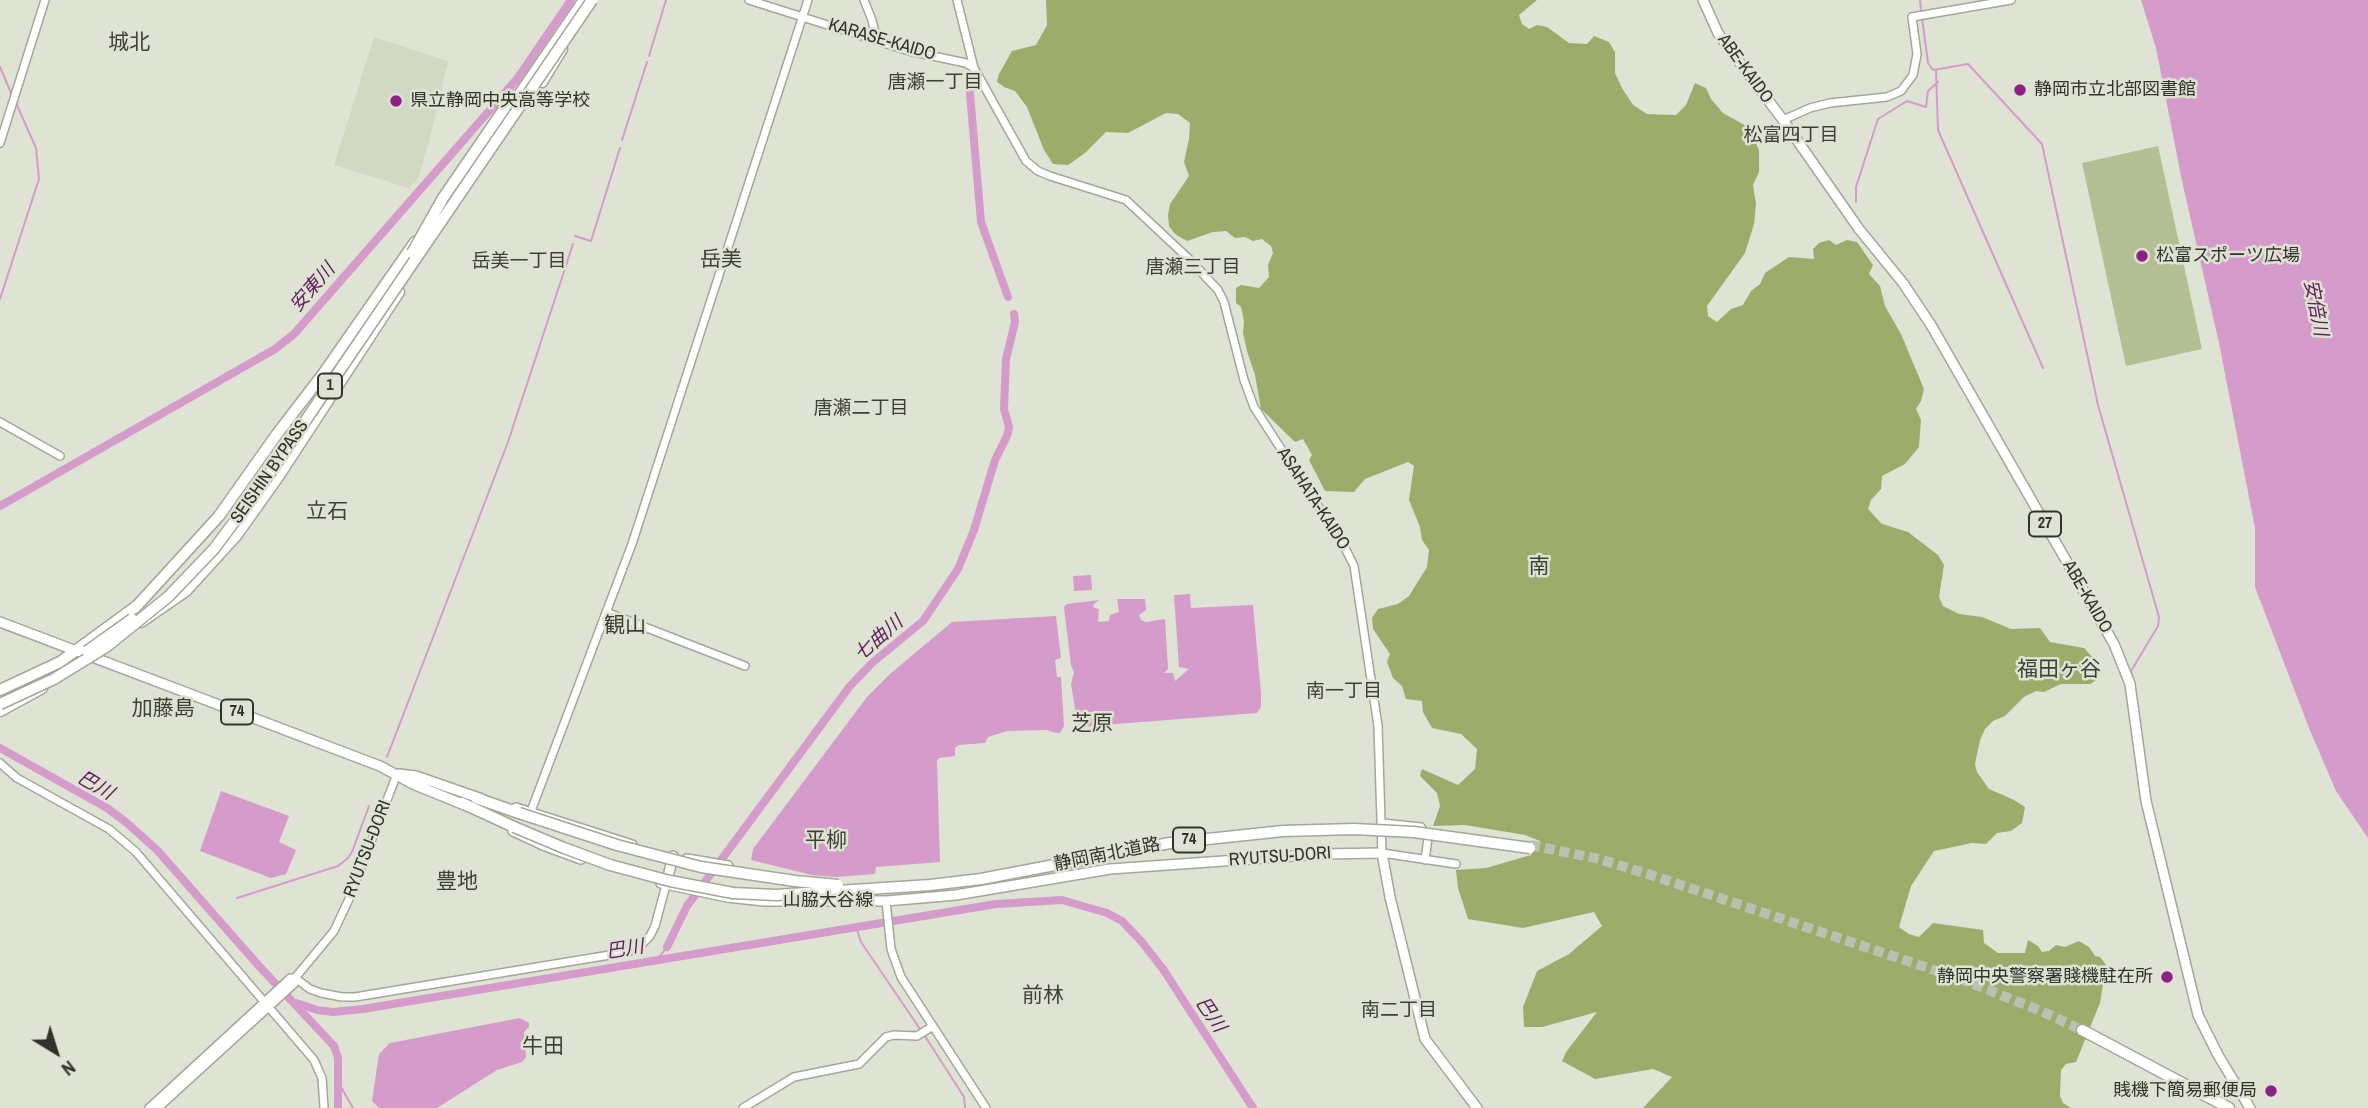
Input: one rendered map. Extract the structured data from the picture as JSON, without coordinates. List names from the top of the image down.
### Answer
{
  "streets": {
    "highway": [
      "1",
      "SEISHIN BYPASS",
      "74",
      "静岡南北道路"
    ],
    "main road": [
      "ABE-KAIDO",
      "ASAHATA-KAIDO",
      "27",
      "RYUTSU-DORI",
      "山脇大谷線"
    ],
    "street": ["KARASE-KAIDO"]
  },
  "crossings": [
    ["KARASE-KAIDO", "ASAHATA-KAIDO"],
    ["1", "SEISHIN BYPASS"],
    ["1", "74"],
    ["ASAHATA-KAIDO", "RYUTSU-DORI"],
    ["74", "RYUTSU-DORI"],
    ["74", "静岡南北道路"],
    ["74", "山脇大谷線"],
    ["RYUTSU-DORI", "山脇大谷線"]
  ],
  "districts": [
    "城北",
    "唐瀬一丁目",
    "松富四丁目",
    "岳美",
    "岳美一丁目",
    "唐瀬三丁目",
    "唐瀬二丁目",
    "立石",
    "南",
    "観山",
    "福田ヶ谷",
    "南一丁目",
    "加藤島",
    "芝原",
    "平柳",
    "豊地",
    "前林",
    "南二丁目",
    "牛田"
  ],
  "water": [
    "安東川",
    "安倍川",
    "七曲川",
    "巴川"
  ],
  "places": [
    "静岡市立北部図書館",
    "県立静岡中央高等学校",
    "松富スポーツ広場",
    "静岡中央警察署賤機駐在所",
    "賎機下簡易郵便局"
  ],
  "north": "bottom right"
}
